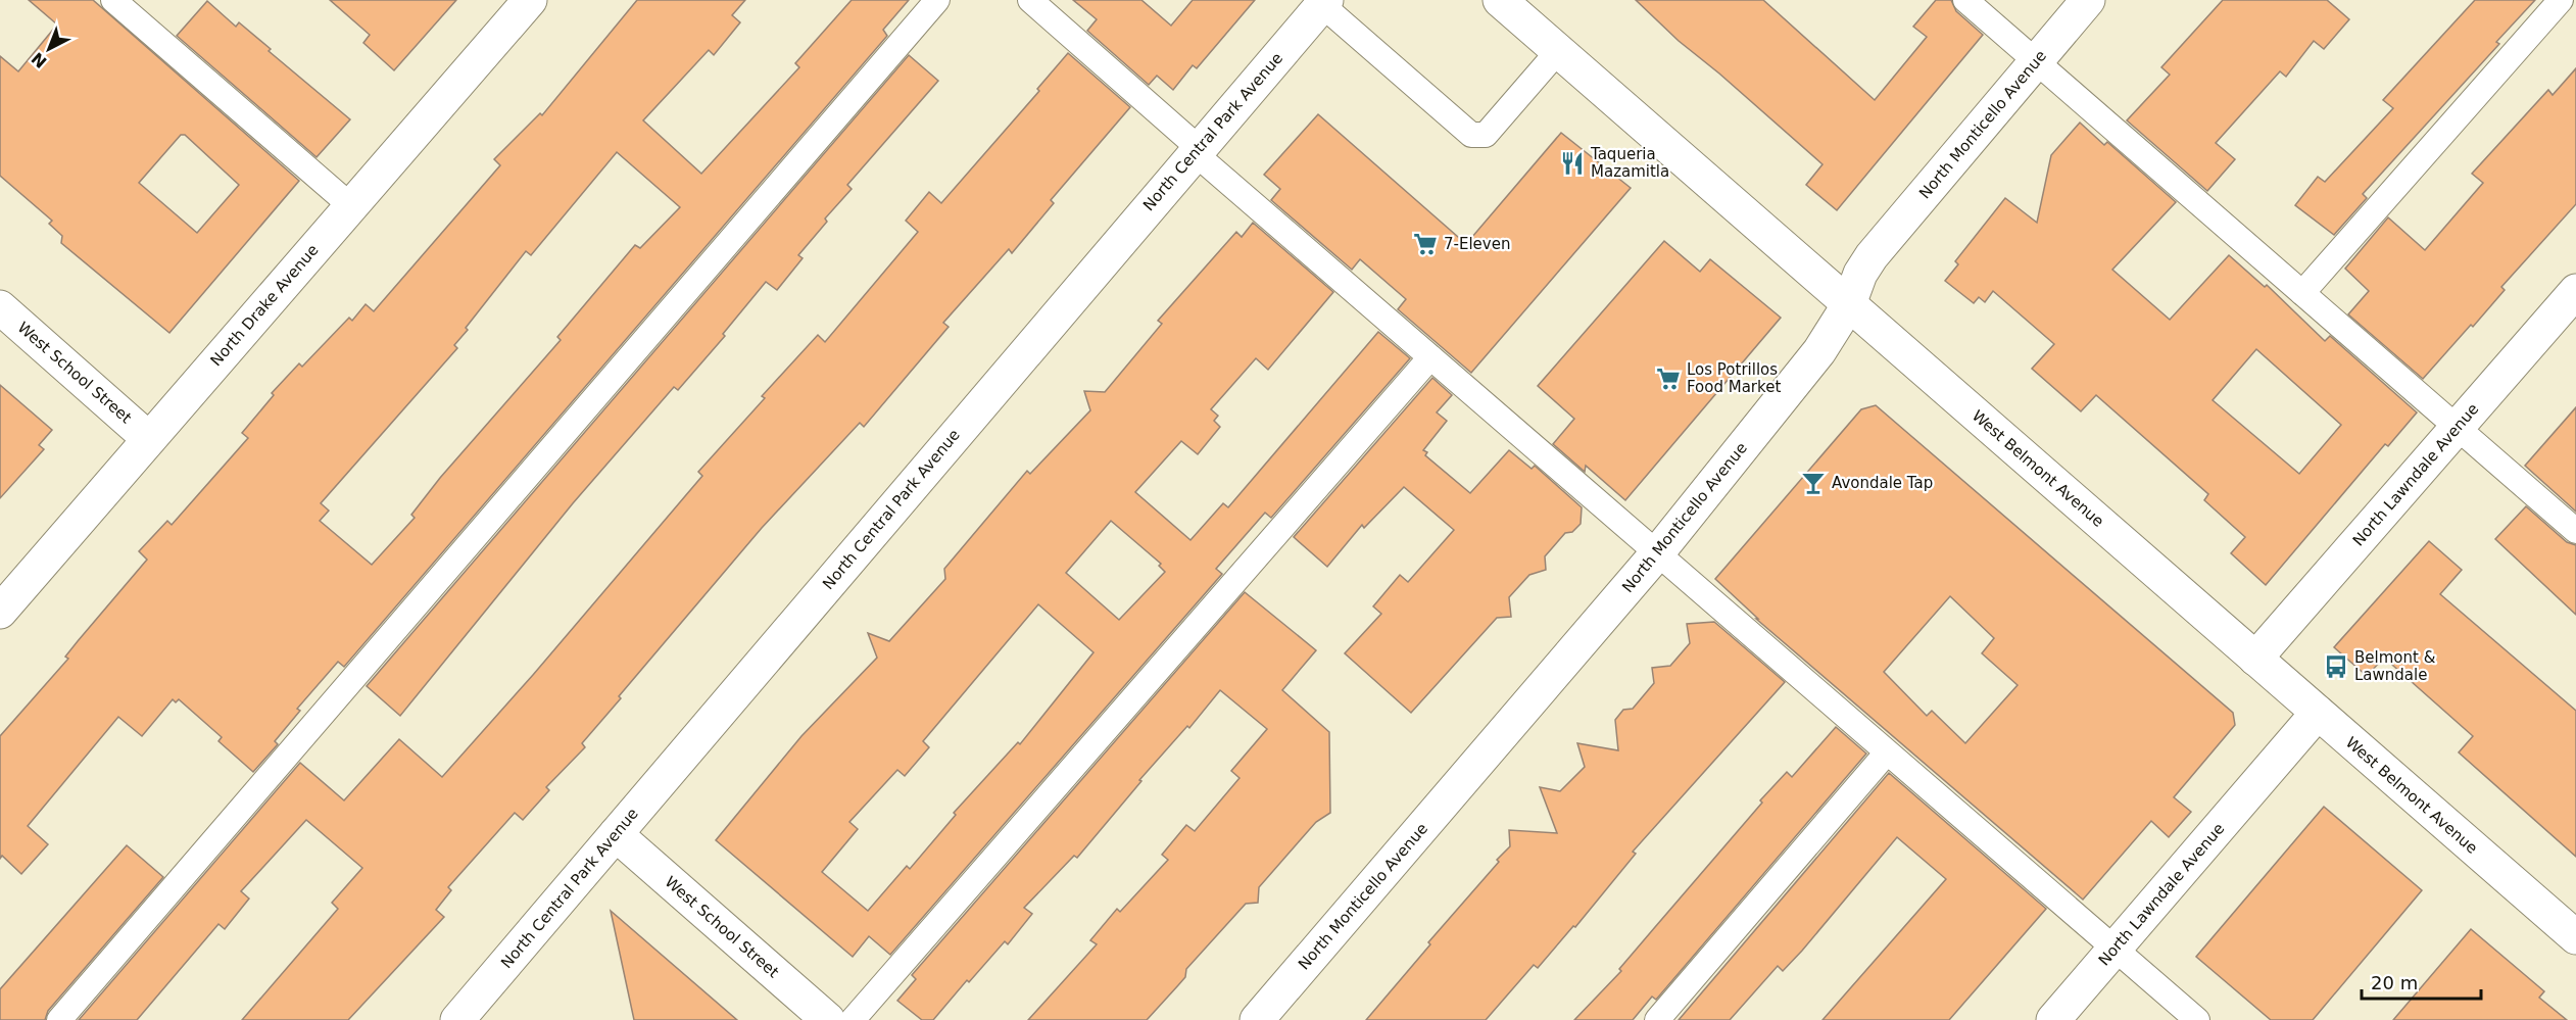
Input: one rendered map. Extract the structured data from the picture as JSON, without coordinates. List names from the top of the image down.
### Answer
{
  "streets": {
    "street": [
      "North Monticello Avenue",
      "North Central Park Avenue",
      "North Drake Avenue",
      "West School Street",
      "West Belmont Avenue",
      "North Lawndale Avenue"
    ]
  },
  "crossings": [
    ["North Monticello Avenue", "West Belmont Avenue"],
    ["North Central Park Avenue", "West School Street"],
    ["North Drake Avenue", "West School Street"],
    ["West Belmont Avenue", "North Lawndale Avenue"]
  ],
  "places": {
    "restaurant": ["Taqueria Mazamitla"],
    "supermarket": ["7-Eleven", "Los Potrillos Food Market"],
    "bar": ["Avondale Tap"],
    "bus stop": ["Belmont & Lawndale"]
  },
  "scale_bar": "20 m",
  "north": "bottom left"
}
